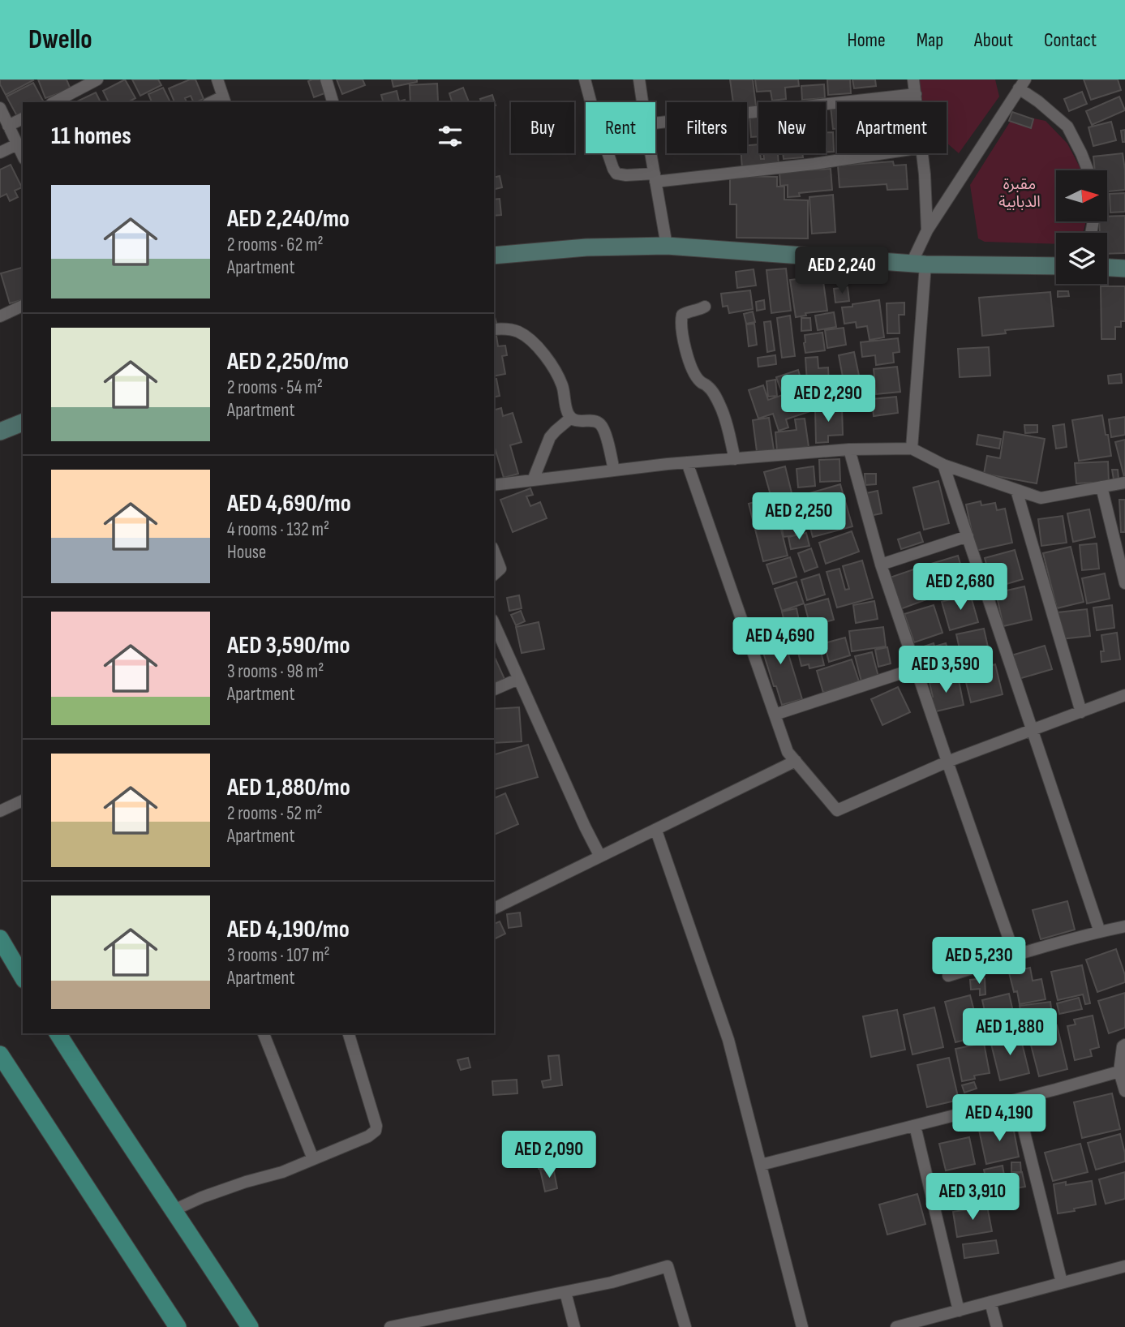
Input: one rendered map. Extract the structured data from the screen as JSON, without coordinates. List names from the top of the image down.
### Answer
{
  "parks": ["مقبرة الدبابية"],
  "north": "right",
  "page": {
    "header": "Dwello",
    "nav": [
      "Home",
      "Map",
      "About",
      "Contact"
    ],
    "chip": [
      "Buy",
      "Rent",
      "Filters",
      "New",
      "Apartment"
    ],
    "heading": "11 homes",
    "list": [
      {
        "name": "AED 2,240/mo",
        "note": "2 rooms · 62 m² · Apartment"
      },
      {
        "name": "AED 2,250/mo",
        "note": "2 rooms · 54 m² · Apartment"
      },
      {
        "name": "AED 4,690/mo",
        "note": "4 rooms · 132 m² · House"
      },
      {
        "name": "AED 3,590/mo",
        "note": "3 rooms · 98 m² · Apartment"
      },
      {
        "name": "AED 1,880/mo",
        "note": "2 rooms · 52 m² · Apartment"
      },
      {
        "name": "AED 4,190/mo",
        "note": "3 rooms · 107 m² · Apartment"
      }
    ],
    "price": [
      "AED 2,240",
      "AED 2,290",
      "AED 2,250",
      "AED 2,680",
      "AED 4,690",
      "AED 3,590",
      "AED 5,230",
      "AED 1,880",
      "AED 4,190",
      "AED 2,090",
      "AED 3,910"
    ]
  }
}
